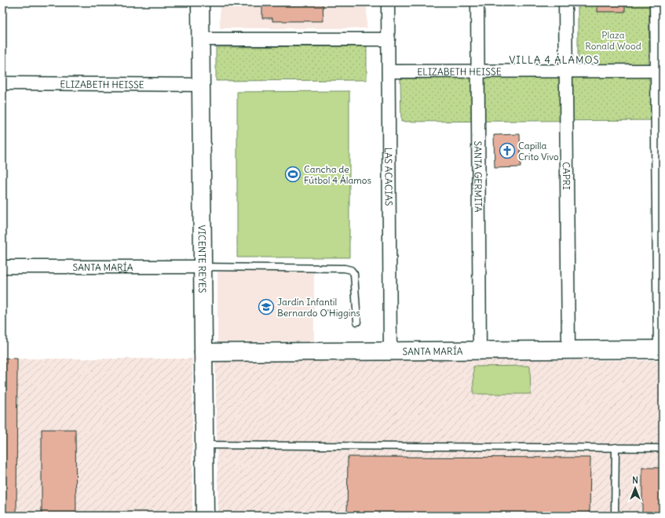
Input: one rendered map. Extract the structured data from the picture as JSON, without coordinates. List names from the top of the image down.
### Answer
{
  "streets": {
    "street": [
      "ELIZABETH HEISSE",
      "CAPRI",
      "LAS ACACIAS",
      "SANTA GERMITA",
      "VICENTE REYES",
      "SANTA MARÍA"
    ]
  },
  "crossings": [
    ["ELIZABETH HEISSE", "CAPRI"],
    ["ELIZABETH HEISSE", "LAS ACACIAS"],
    ["ELIZABETH HEISSE", "SANTA GERMITA"],
    ["ELIZABETH HEISSE", "VICENTE REYES"],
    ["CAPRI", "SANTA MARÍA"],
    ["LAS ACACIAS", "SANTA MARÍA"],
    ["SANTA GERMITA", "SANTA MARÍA"],
    ["VICENTE REYES", "SANTA MARÍA"]
  ],
  "districts": ["VILLA 4 ÁLAMOS"],
  "parks": ["Plaza Ronald Wood"],
  "places": {
    "church": ["Capilla Crito Vivo"],
    "sports": ["Cancha de Fútbol 4 Álamos"],
    "school or university": ["Jardín Infantil Bernardo O'Higgins"]
  },
  "north": "top"
}
